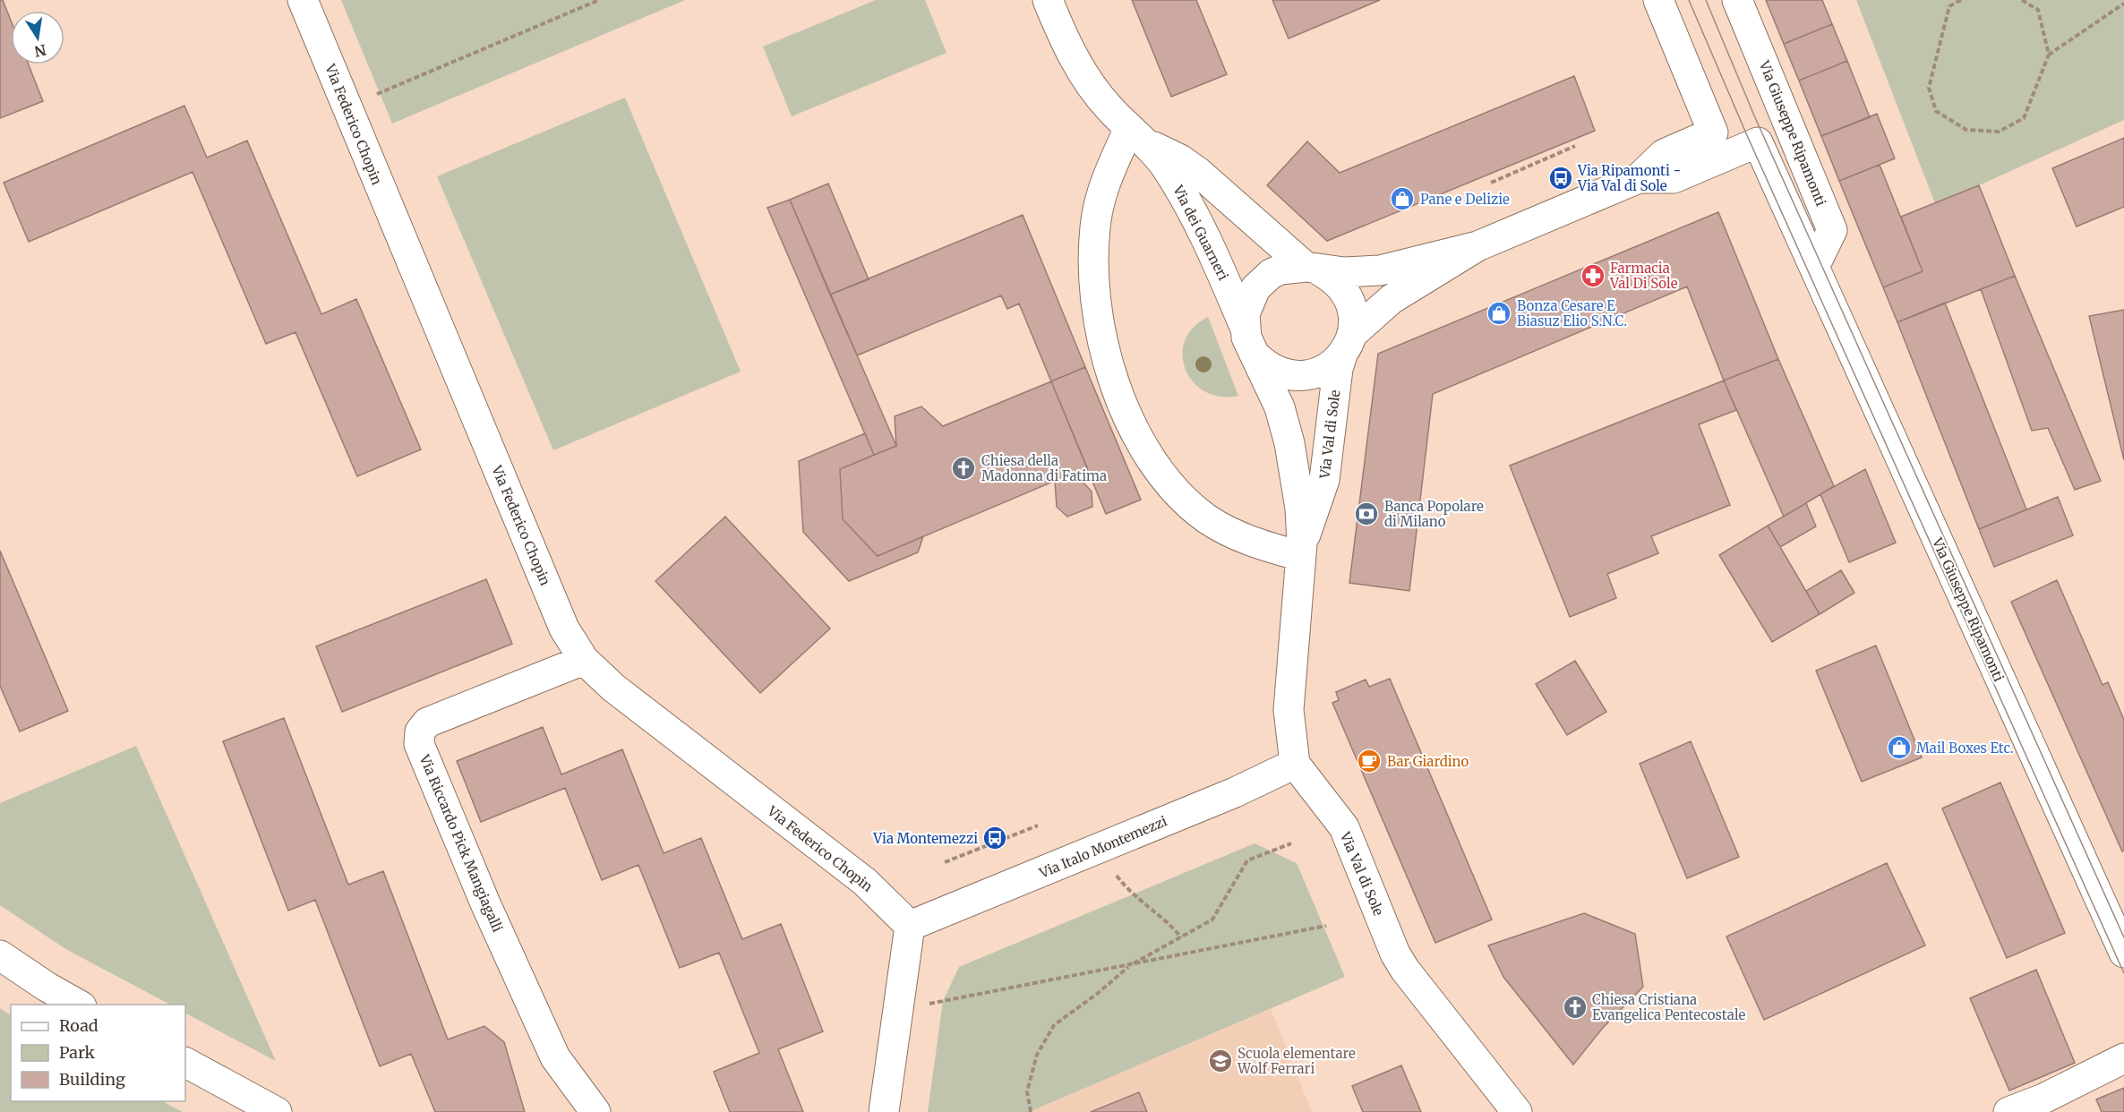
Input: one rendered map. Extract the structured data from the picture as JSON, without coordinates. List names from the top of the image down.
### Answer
{
  "streets": {
    "street": [
      "Via Federico Chopin",
      "Via Giuseppe Ripamonti",
      "Via dei Guarneri",
      "Via Val di Sole",
      "Via Riccardo Pick Mangiagalli",
      "Via Italo Montemezzi"
    ]
  },
  "crossings": [
    ["Via Federico Chopin", "Via Riccardo Pick Mangiagalli"],
    ["Via Federico Chopin", "Via Italo Montemezzi"],
    ["Via Giuseppe Ripamonti", "Via Val di Sole"],
    ["Via dei Guarneri", "Via Val di Sole"],
    ["Via Val di Sole", "Via Italo Montemezzi"]
  ],
  "places": {
    "bus stop": ["Via Ripamonti - Via Val di Sole", "Via Montemezzi"],
    "shop": ["Pane e Delizie", "Bonza Cesare E Biasuz Elio S.N.C.", "Mail Boxes Etc."],
    "pharmacy": ["Farmacia Val Di Sole"],
    "church": ["Chiesa della Madonna di Fatima", "Chiesa Cristiana Evangelica Pentecostale"],
    "bank": ["Banca Popolare di Milano"],
    "cafe": ["Bar Giardino"],
    "school or university": ["Scuola elementare Wolf Ferrari"]
  },
  "legend": ["Road", "Park", "Building"],
  "north": "bottom"
}
